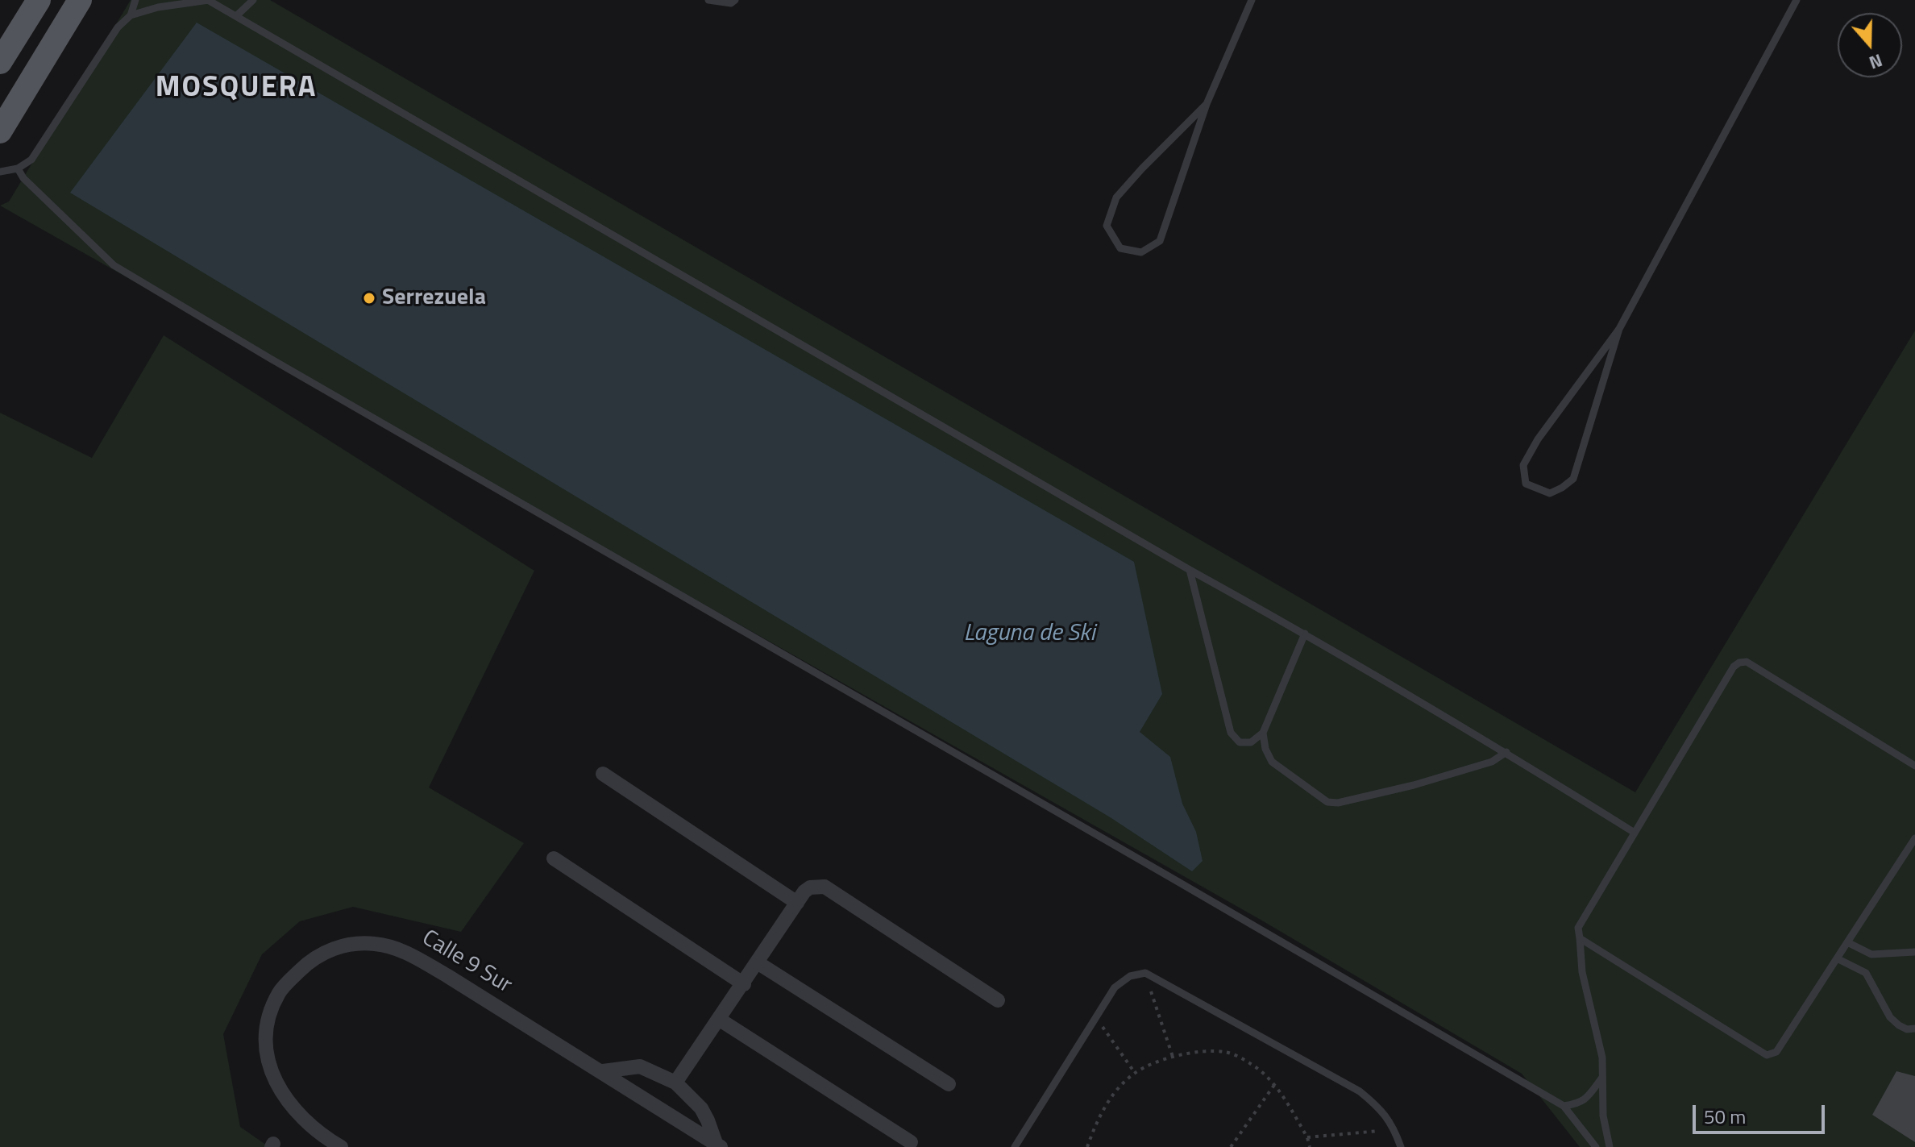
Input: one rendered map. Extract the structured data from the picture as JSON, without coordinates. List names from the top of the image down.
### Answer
{
  "streets": {
    "street": ["Calle 9 Sur"]
  },
  "districts": ["MOSQUERA"],
  "water": ["Laguna de Ski"],
  "places": ["Serrezuela"],
  "scale_bar": "50 m",
  "north": "bottom"
}
